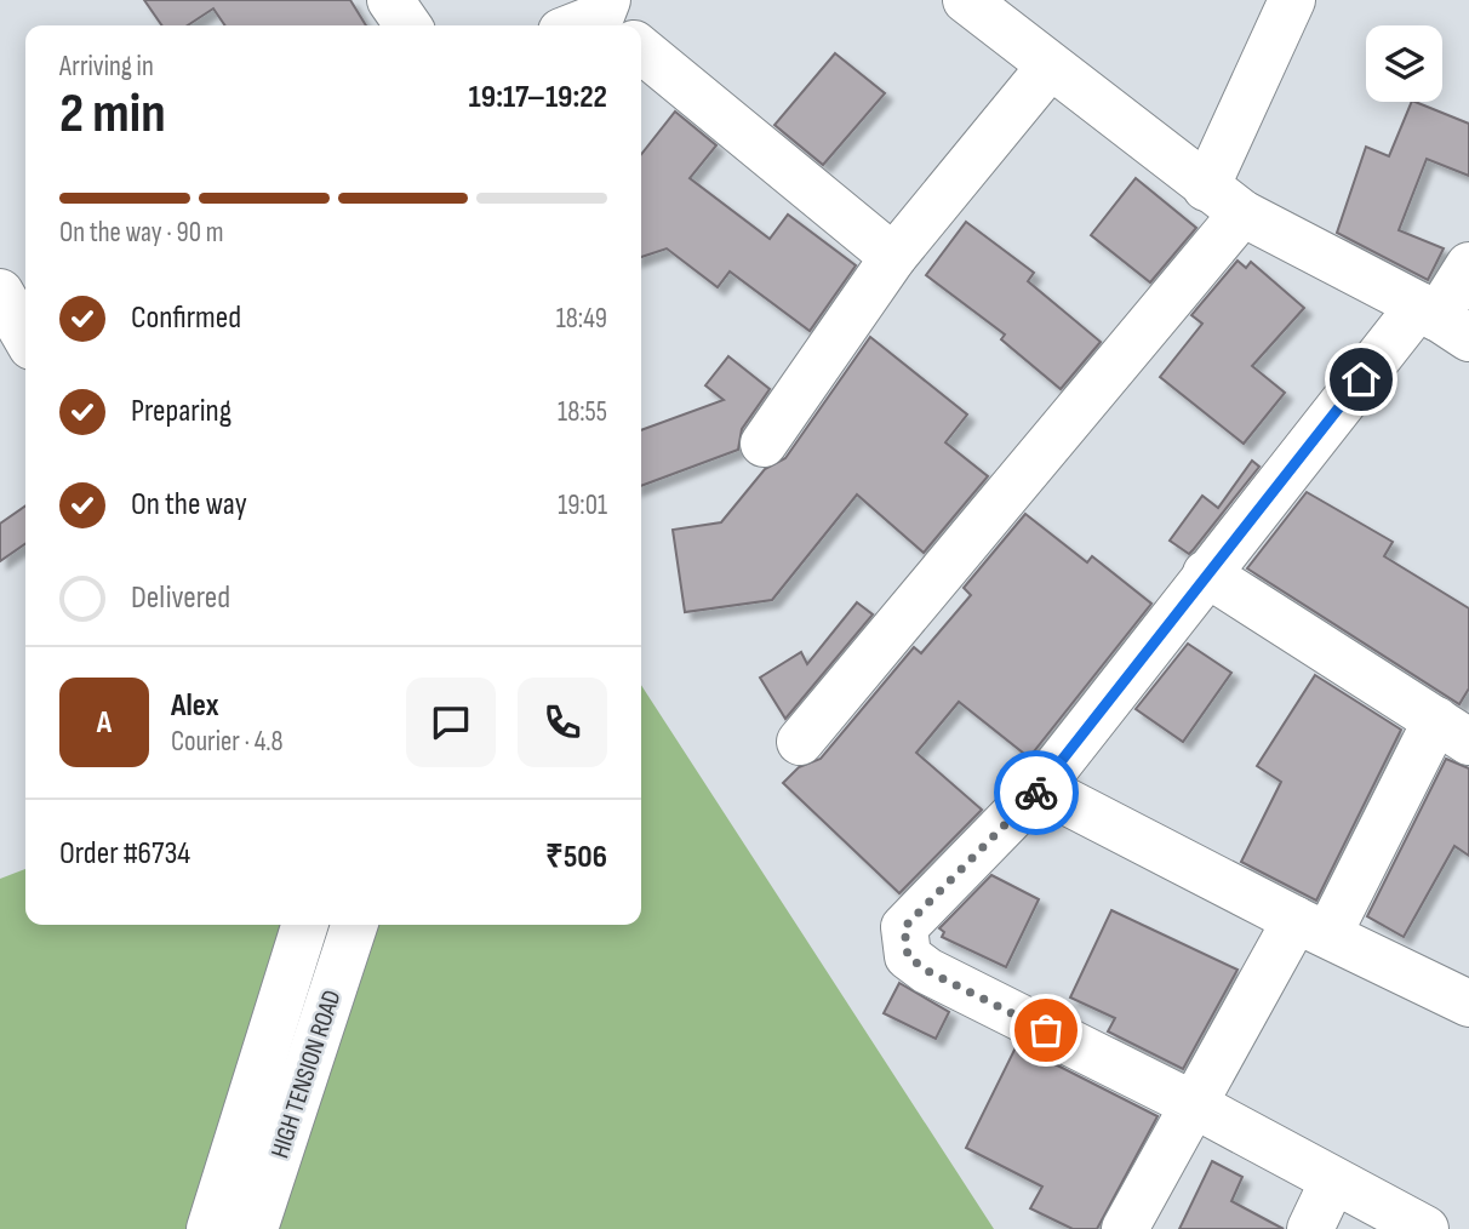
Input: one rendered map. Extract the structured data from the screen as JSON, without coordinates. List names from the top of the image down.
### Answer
{
  "streets": {
    "street": ["HIGH TENSION ROAD"]
  },
  "page": {
    "heading": ["2 min", "Arriving in", "19:17–19:22"],
    "panel": [
      "Alex",
      "Courier · 4.8",
      "Order #6734",
      "₹506"
    ],
    "bar": "On the way · 90 m",
    "list": [
      ["Confirmed", "18:49"],
      ["Preparing", "18:55"],
      ["On the way", "19:01"],
      "Delivered"
    ],
    "round": "A"
  }
}
